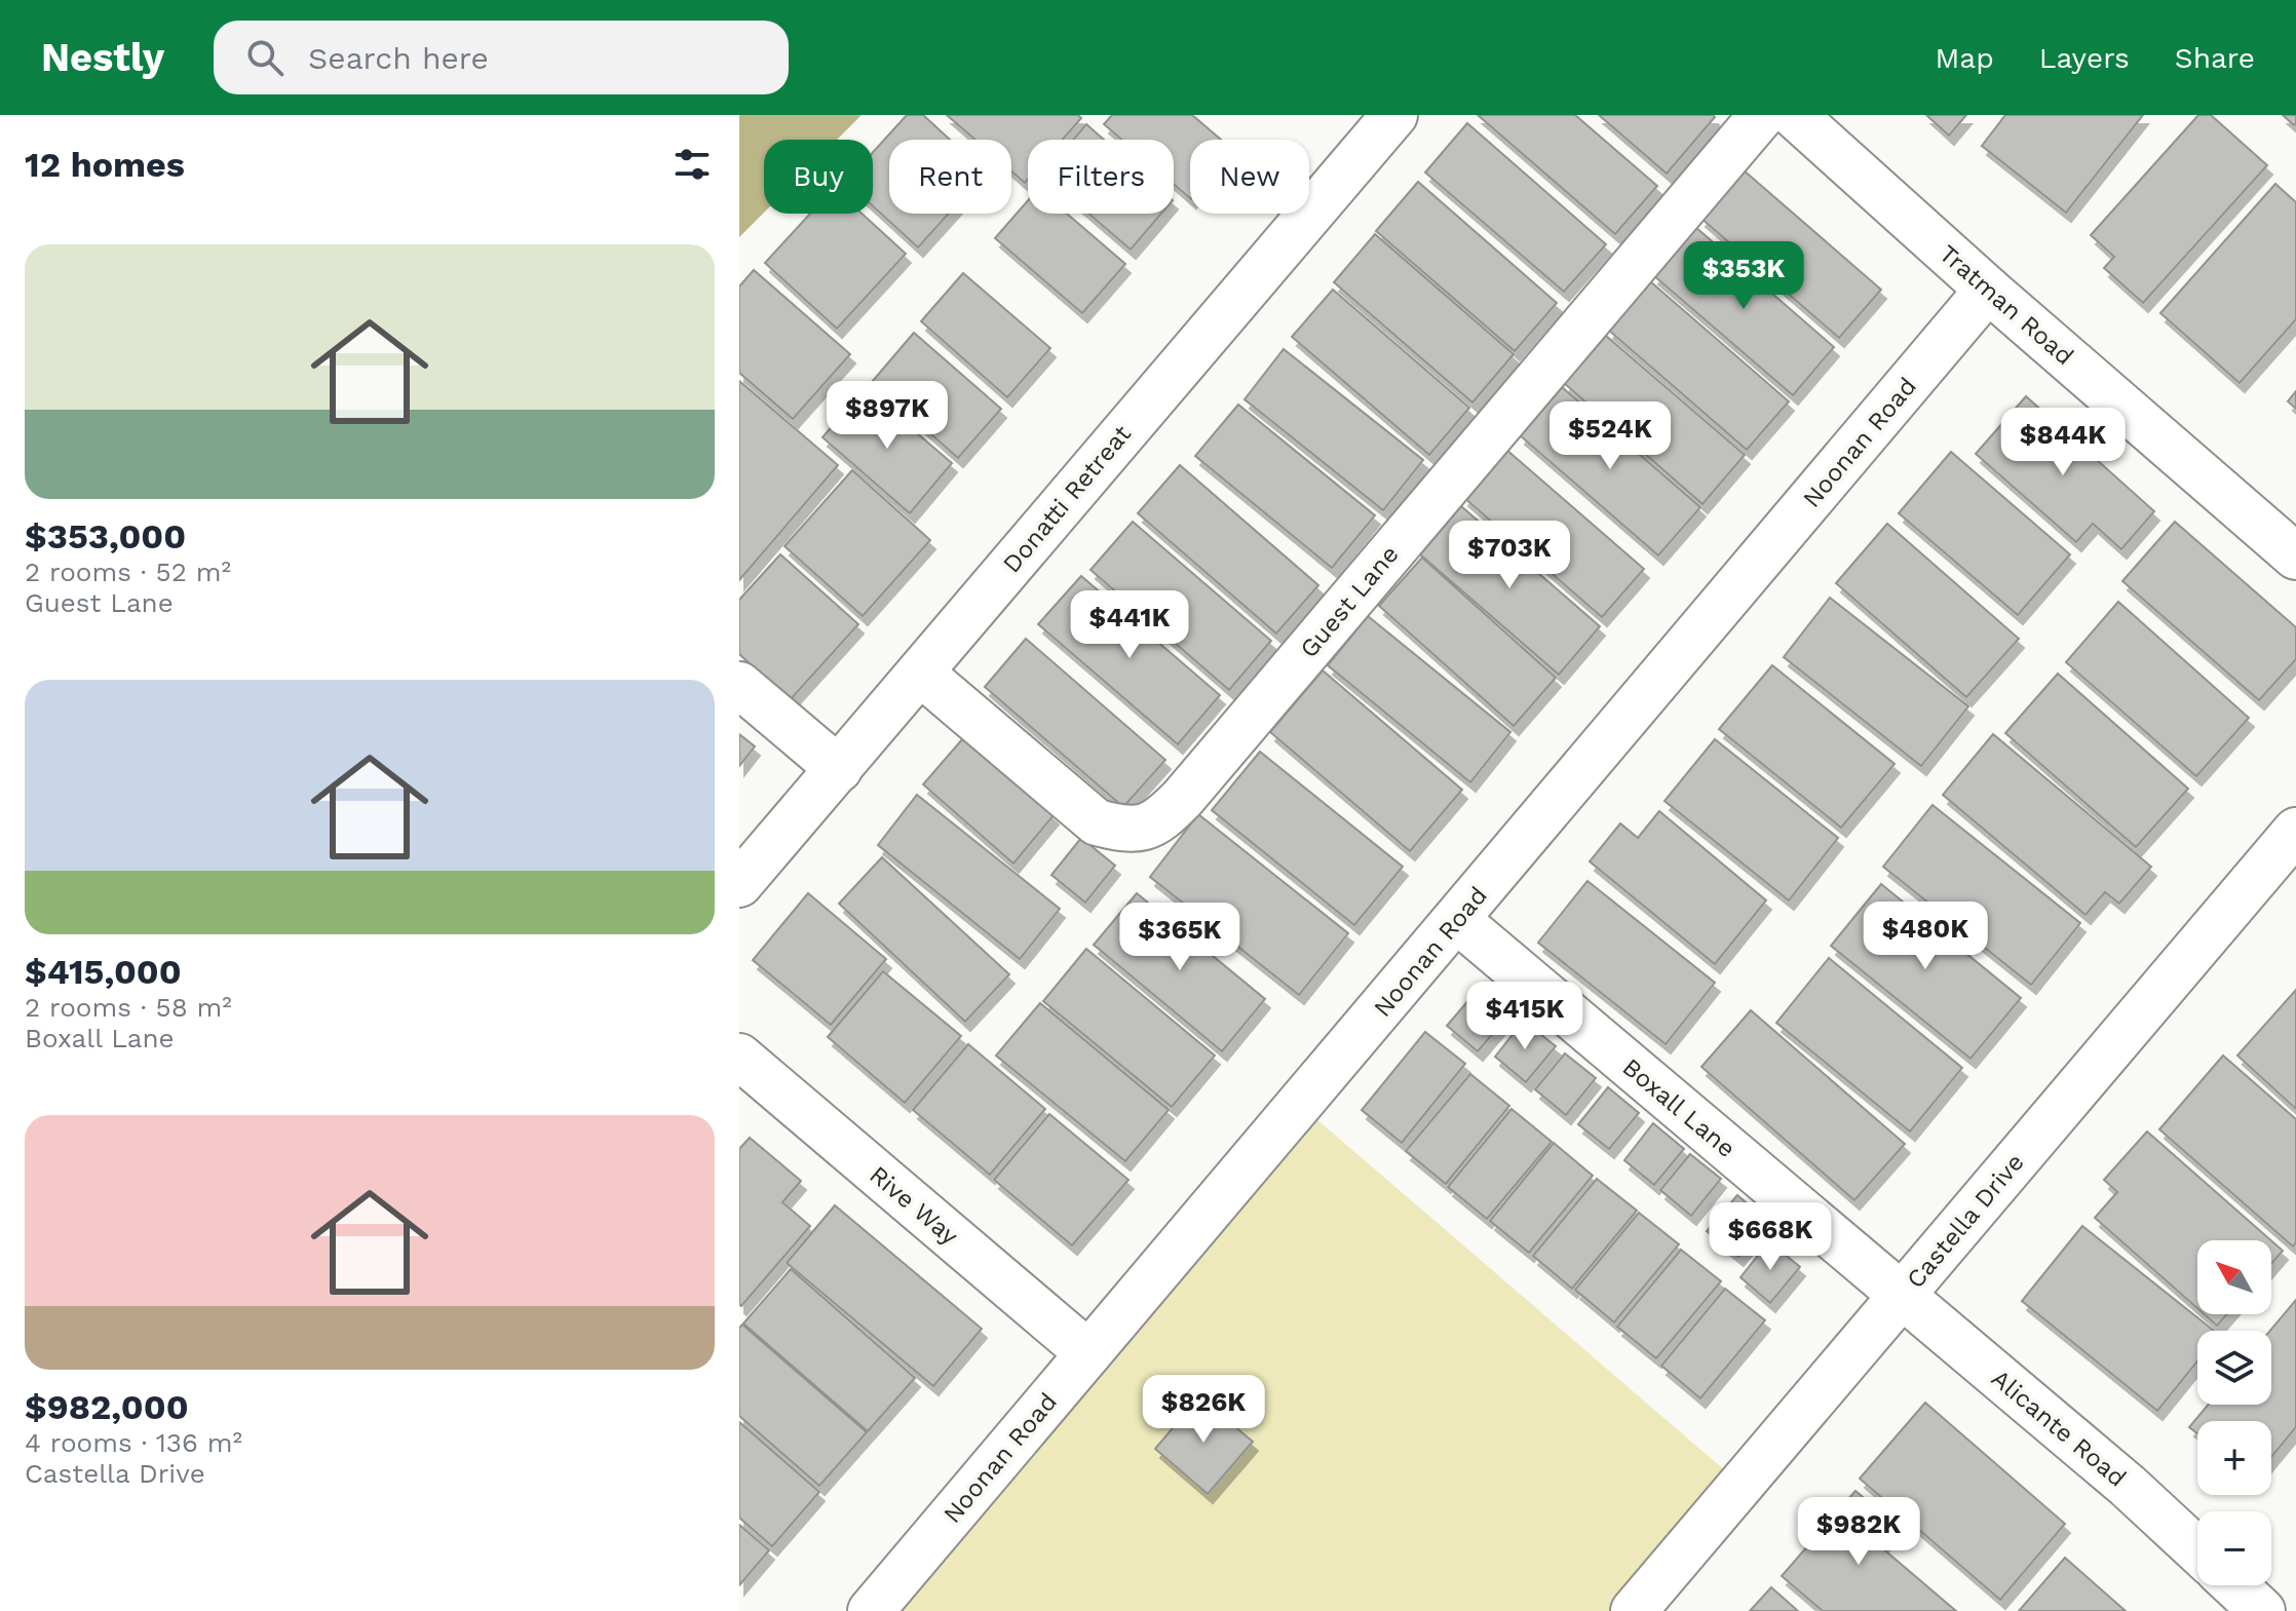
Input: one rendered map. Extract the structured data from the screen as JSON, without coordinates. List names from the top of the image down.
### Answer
{
  "streets": {
    "street": [
      "Tratman Road",
      "Noonan Road",
      "Donatti Retreat",
      "Guest Lane",
      "Boxall Lane",
      "Rive Way",
      "Castella Drive",
      "Alicante Road"
    ]
  },
  "crossings": [
    ["Tratman Road", "Noonan Road"],
    ["Noonan Road", "Boxall Lane"],
    ["Noonan Road", "Rive Way"],
    ["Donatti Retreat", "Guest Lane"],
    ["Boxall Lane", "Castella Drive"],
    ["Boxall Lane", "Alicante Road"],
    ["Castella Drive", "Alicante Road"]
  ],
  "north": "top left",
  "page": {
    "header": "Nestly",
    "search": "Search here",
    "nav": ["Map", "Layers", "Share"],
    "heading": "12 homes",
    "chip": [
      "Buy",
      "Rent",
      "Filters",
      "New"
    ],
    "list": [
      {
        "name": "$353,000",
        "note": "2 rooms · 52 m² · Guest Lane"
      },
      {
        "name": "$415,000",
        "note": "2 rooms · 58 m² · Boxall Lane"
      },
      {
        "name": "$982,000",
        "note": "4 rooms · 136 m² · Castella Drive"
      }
    ],
    "price": [
      "$353K",
      "$897K",
      "$524K",
      "$844K",
      "$703K",
      "$441K",
      "$480K",
      "$365K",
      "$415K",
      "$668K",
      "$826K",
      "$982K"
    ],
    "map_buttons": ["+", "−"]
  }
}
